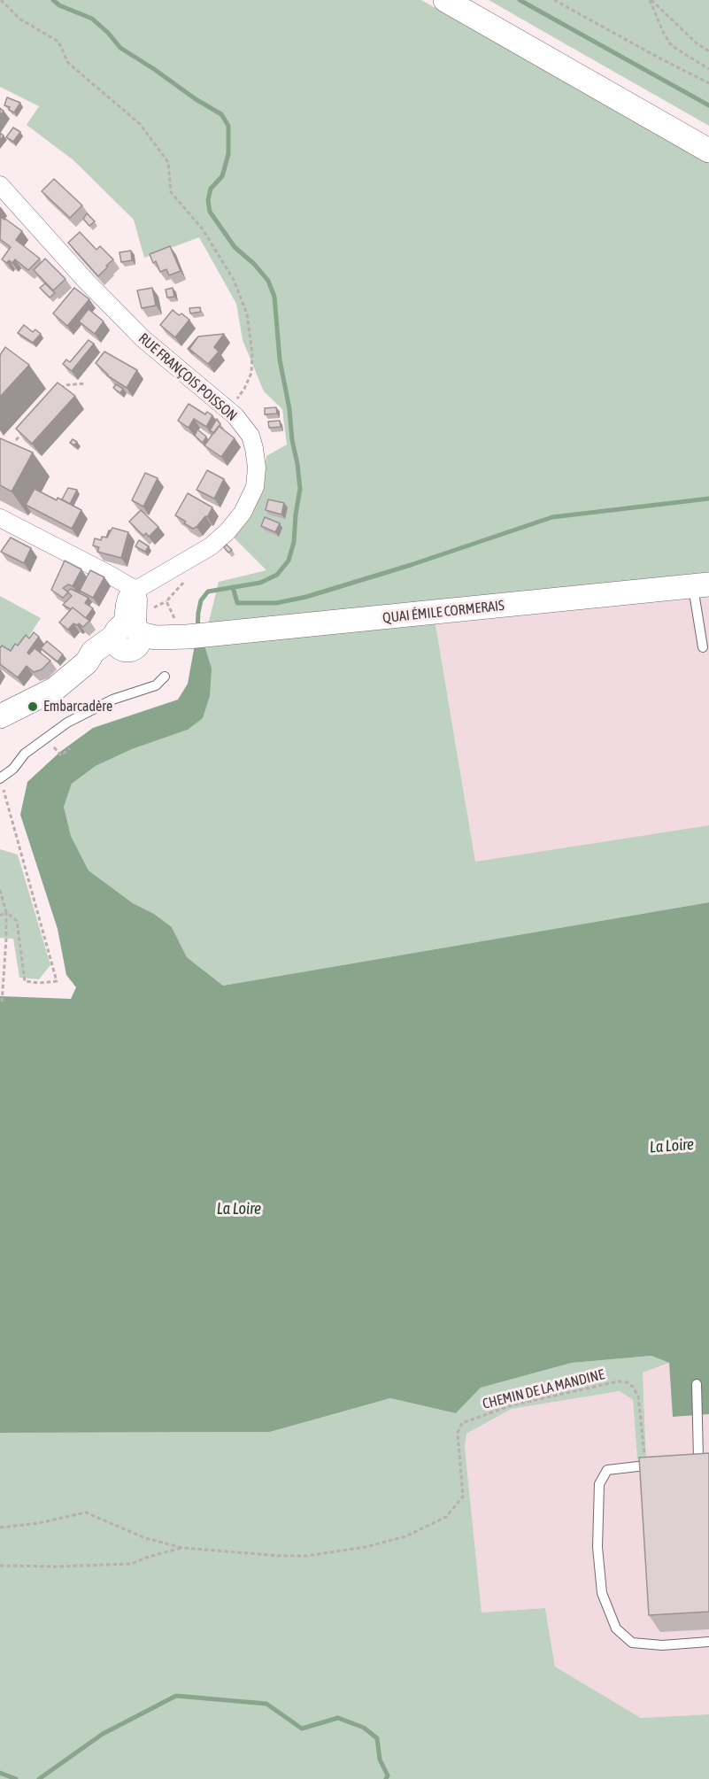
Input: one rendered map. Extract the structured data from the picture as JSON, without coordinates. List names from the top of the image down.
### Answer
{
  "streets": {
    "street": ["RUE FRANÇOIS POISSON", "QUAI ÉMILE CORMERAIS"],
    "path": ["CHEMIN DE LA MANDINE"]
  },
  "water": ["La Loire"],
  "places": ["Embarcadère"]
}
